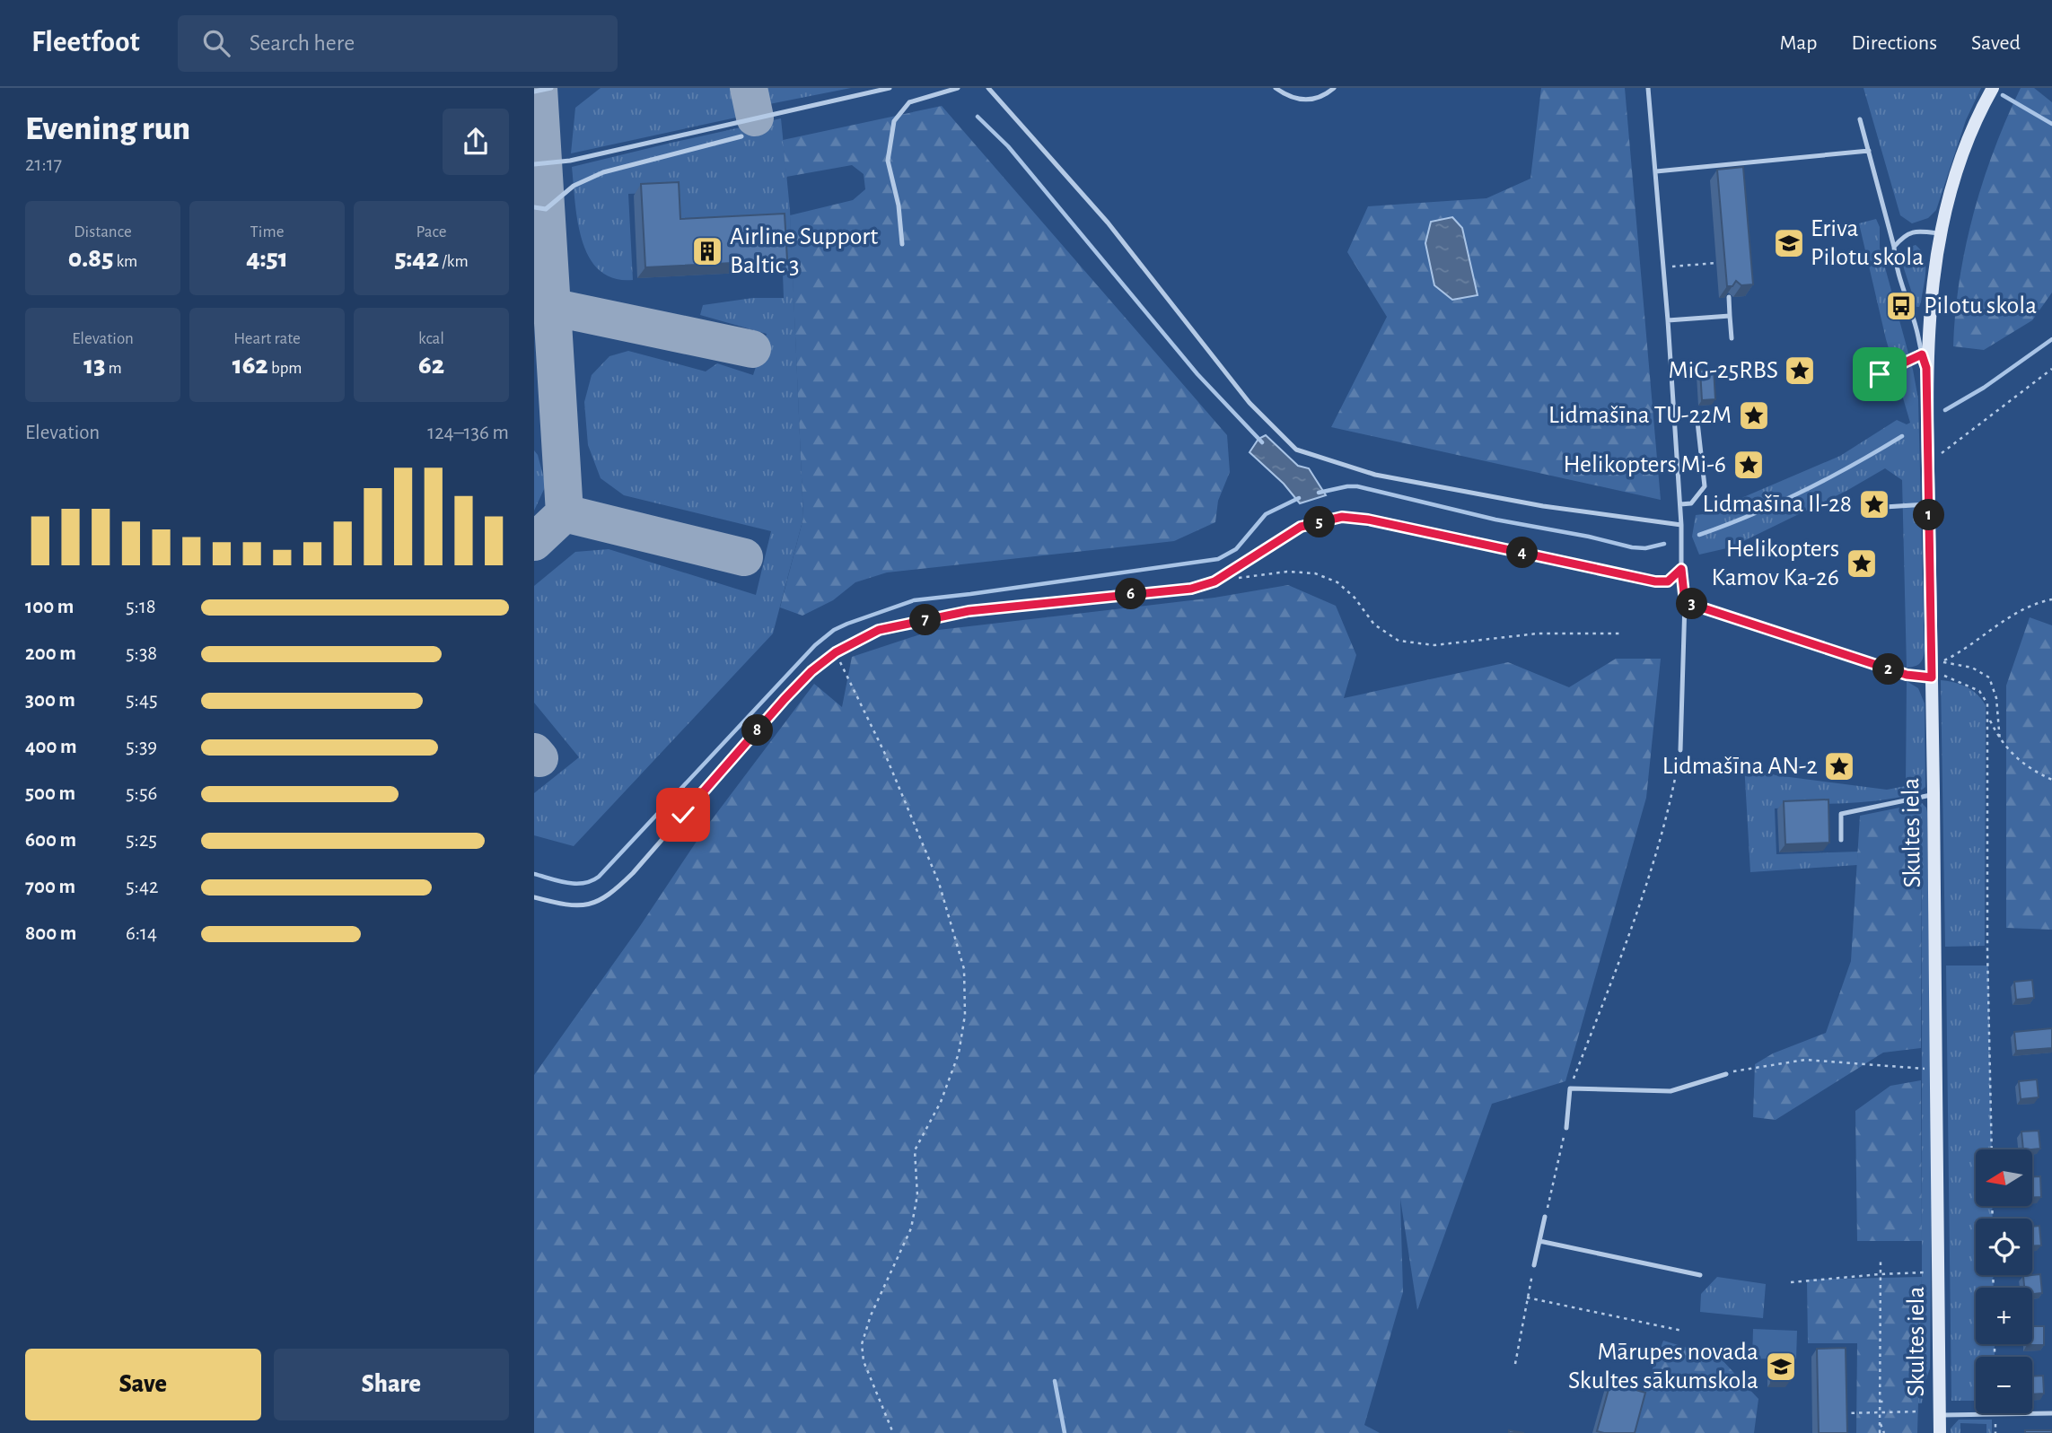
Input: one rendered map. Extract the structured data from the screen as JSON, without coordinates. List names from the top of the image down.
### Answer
{
  "streets": {
    "main road": ["Skultes iela"]
  },
  "places": {
    "school or university": ["Eriva Pilotu skola", "Mārupes novada Skultes sākumskola"],
    "building": ["Airline Support Baltic 3"],
    "bus stop": ["Pilotu skola"],
    "place": [
      "MiG-25RBS",
      "Lidmašīna TU-22M",
      "Helikopters Mi-6",
      "Lidmašīna Il-28",
      "Helikopters Kamov Ka-26",
      "Lidmašīna AN-2"
    ]
  },
  "north": "left",
  "page": {
    "header": "Fleetfoot",
    "search": "Search here",
    "nav": ["Map", "Directions", "Saved"],
    "heading": ["Evening run", "21:17"],
    "stats": [
      ["Distance", "0.85 km"],
      ["Time", "4:51"],
      ["Pace", "5:42 /km"],
      ["Elevation", "13 m"],
      ["Heart rate", "162 bpm"],
      ["kcal", "62"]
    ],
    "chart": ["Elevation", "124–136 m"],
    "pins": [
      "1",
      "5",
      "4",
      "6",
      "3",
      "7",
      "2",
      "8"
    ],
    "list": [
      {
        "name": "100 m",
        "note": "5:18"
      },
      {
        "name": "200 m",
        "note": "5:38"
      },
      {
        "name": "300 m",
        "note": "5:45"
      },
      {
        "name": "400 m",
        "note": "5:39"
      },
      {
        "name": "500 m",
        "note": "5:56"
      },
      {
        "name": "600 m",
        "note": "5:25"
      },
      {
        "name": "700 m",
        "note": "5:42"
      },
      {
        "name": "800 m",
        "note": "6:14"
      }
    ],
    "map_buttons": ["+", "−"],
    "buttons": ["Save", "Share"]
  }
}
